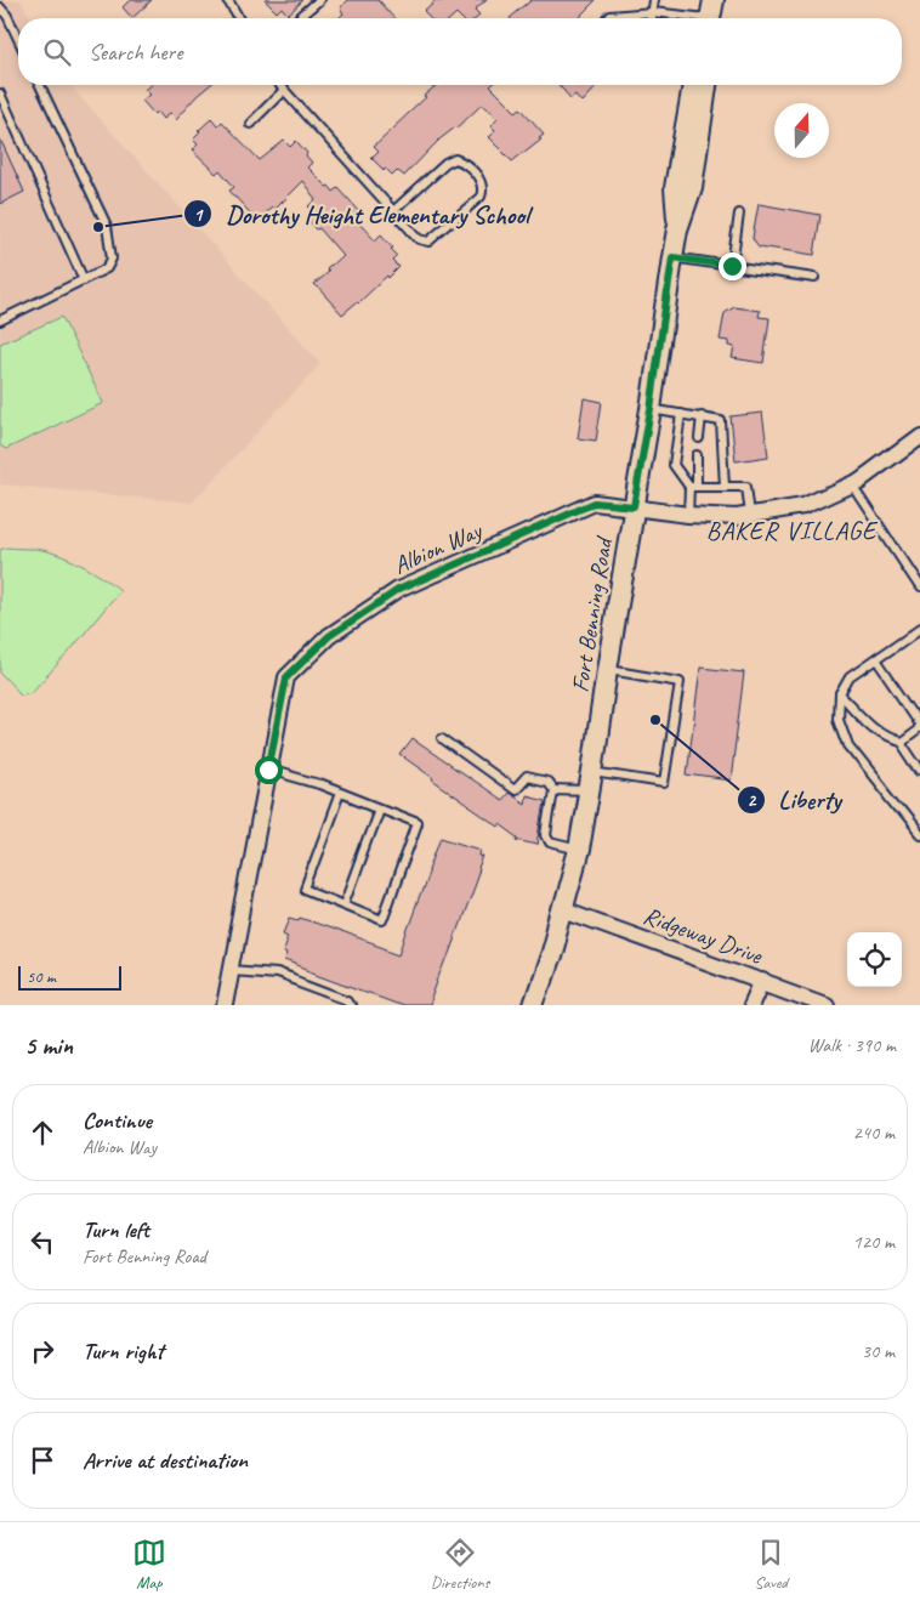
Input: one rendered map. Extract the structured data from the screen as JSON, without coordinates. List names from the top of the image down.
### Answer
{
  "streets": {
    "street": ["Albion Way", "Fort Benning Road", "Ridgeway Drive"]
  },
  "crossings": [
    ["Albion Way", "Fort Benning Road"],
    ["Fort Benning Road", "Ridgeway Drive"]
  ],
  "districts": ["BAKER VILLAGE"],
  "places": ["Dorothy Height Elementary School", "Liberty"],
  "scale_bar": "50 m",
  "north": "top",
  "page": {
    "search": "Search here",
    "scale": "50 m",
    "heading": ["5 min", "Walk · 390 m"],
    "list": [
      ["Continue", "Albion Way", "240 m"],
      ["Turn left", "Fort Benning Road", "120 m"],
      ["Turn right", "30 m"],
      "Arrive at destination"
    ],
    "nav": ["Map", "Directions", "Saved"]
  }
}
